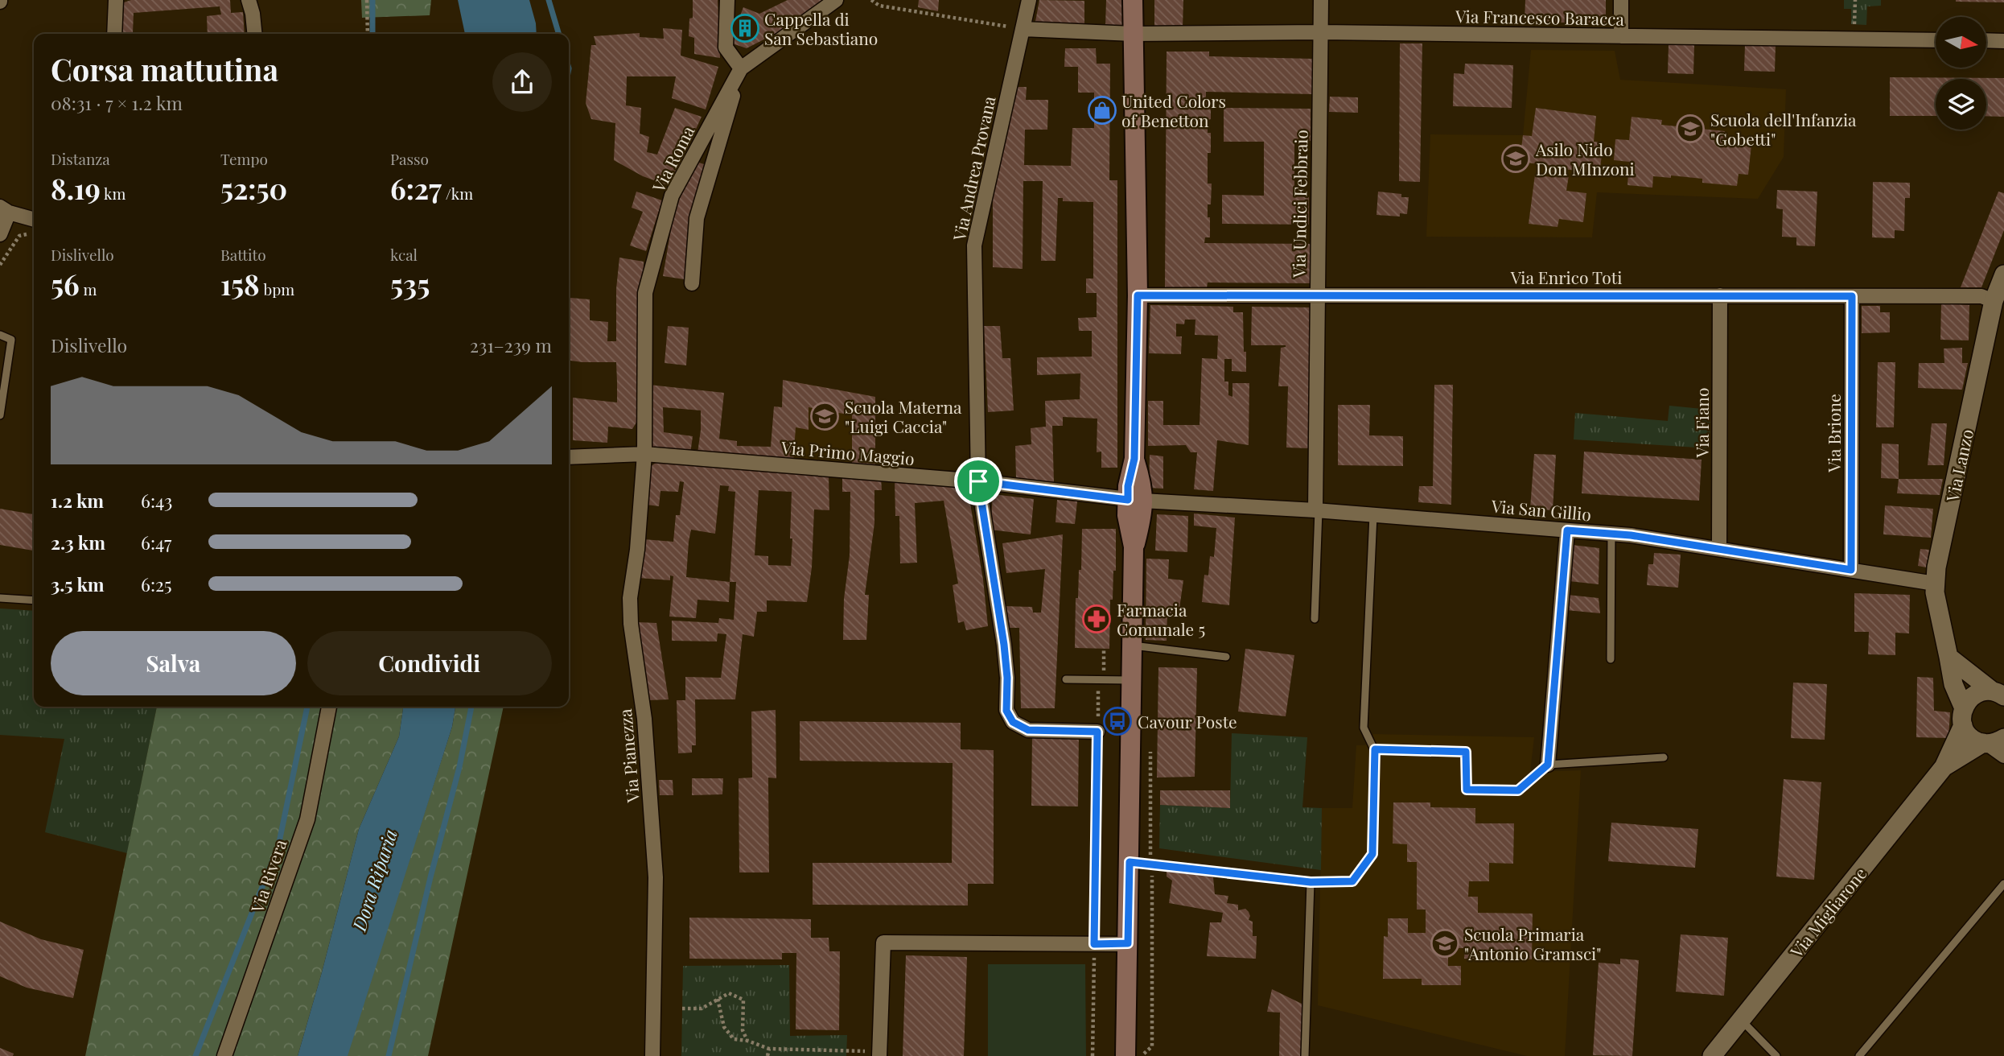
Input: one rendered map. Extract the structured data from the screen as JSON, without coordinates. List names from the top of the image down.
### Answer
{
  "streets": {
    "street": [
      "Via Francesco Baracca",
      "Via Roma",
      "Via Andrea Provana",
      "Via Undici Febbraio",
      "Via Enrico Toti",
      "Via Fiano",
      "Via Brione",
      "Via Primo Maggio",
      "Via Lanzo",
      "Via San Gillio",
      "Via Pianezza",
      "Via Rivera",
      "Via Migliarone"
    ]
  },
  "crossings": [
    ["Via Francesco Baracca", "Via Andrea Provana"],
    ["Via Francesco Baracca", "Via Undici Febbraio"],
    ["Via Roma", "Via Primo Maggio"],
    ["Via Roma", "Via Pianezza"],
    ["Via Andrea Provana", "Via Primo Maggio"],
    ["Via Undici Febbraio", "Via Enrico Toti"],
    ["Via Undici Febbraio", "Via San Gillio"],
    ["Via Enrico Toti", "Via Fiano"],
    ["Via Enrico Toti", "Via Brione"],
    ["Via Enrico Toti", "Via Lanzo"],
    ["Via Fiano", "Via San Gillio"],
    ["Via Brione", "Via San Gillio"],
    ["Via Primo Maggio", "Via San Gillio"],
    ["Via Primo Maggio", "Via Pianezza"],
    ["Via Lanzo", "Via San Gillio"]
  ],
  "water": ["Dora Riparia"],
  "places": {
    "building": ["Cappella di San Sebastiano"],
    "shop": ["United Colors of Benetton"],
    "school or university": [
      "Scuola dell'Infanzia \"Gobetti\"",
      "Asilo Nido Don MInzoni",
      "Scuola Materna \"Luigi Caccia\"",
      "Scuola Primaria \"Antonio Gramsci\""
    ],
    "pharmacy": ["Farmacia Comunale 5"],
    "bus stop": ["Cavour Poste"]
  },
  "north": "right",
  "page": {
    "heading": ["Corsa mattutina", "08:31 · 7 × 1.2 km"],
    "stats": [
      ["Distanza", "8.19 km"],
      ["Tempo", "52:50"],
      ["Passo", "6:27 /km"],
      ["Dislivello", "56 m"],
      ["Battito", "158 bpm"],
      ["kcal", "535"]
    ],
    "chart": ["Dislivello", "231–239 m"],
    "list": [
      {
        "name": "1.2 km",
        "note": "6:43"
      },
      {
        "name": "2.3 km",
        "note": "6:47"
      },
      {
        "name": "3.5 km",
        "note": "6:25"
      }
    ],
    "buttons": ["Salva", "Condividi"]
  }
}
